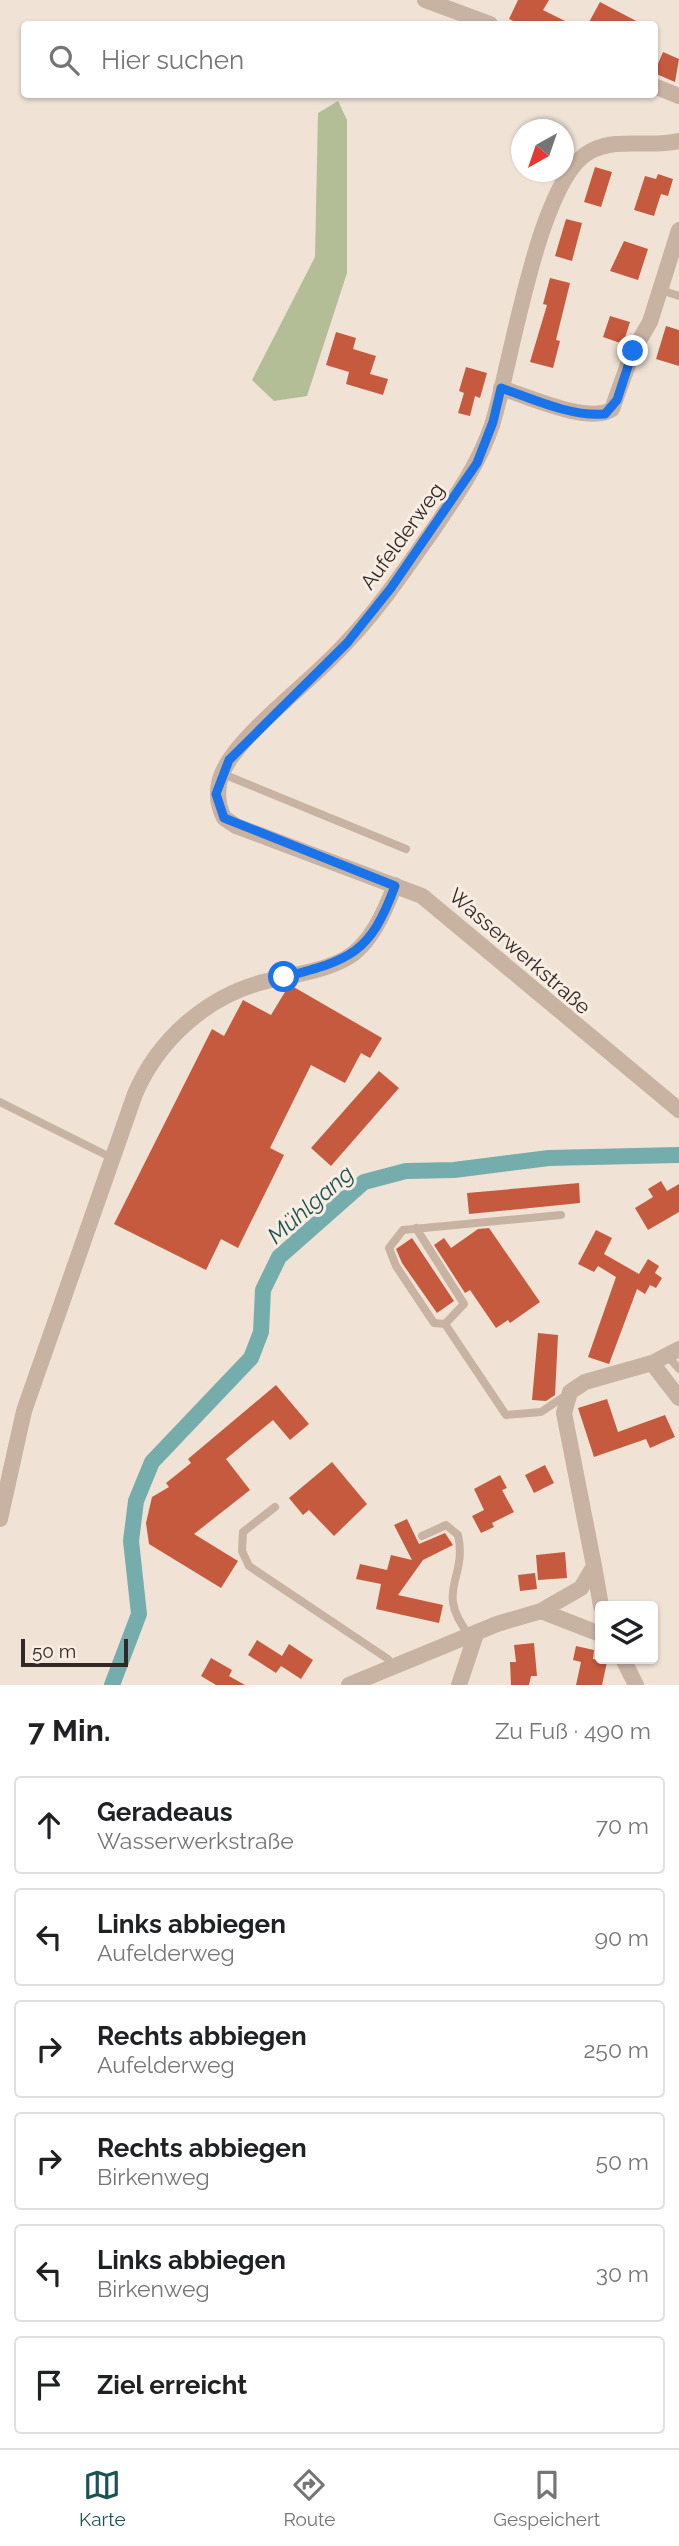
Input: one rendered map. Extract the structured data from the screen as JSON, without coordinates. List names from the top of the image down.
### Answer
{
  "streets": {
    "street": ["Aufelderweg", "Wasserwerkstraße"]
  },
  "crossings": [
    ["Aufelderweg", "Wasserwerkstraße"]
  ],
  "water": ["Mühlgang"],
  "scale_bar": "50 m",
  "north": "bottom left",
  "page": {
    "search": "Hier suchen",
    "scale": "50 m",
    "heading": ["7 Min.", "Zu Fuß · 490 m"],
    "list": [
      ["Geradeaus", "Wasserwerkstraße", "70 m"],
      ["Links abbiegen", "Aufelderweg", "90 m"],
      ["Rechts abbiegen", "Aufelderweg", "250 m"],
      ["Rechts abbiegen", "Birkenweg", "50 m"],
      ["Links abbiegen", "Birkenweg", "30 m"],
      "Ziel erreicht"
    ],
    "nav": ["Karte", "Route", "Gespeichert"]
  }
}
